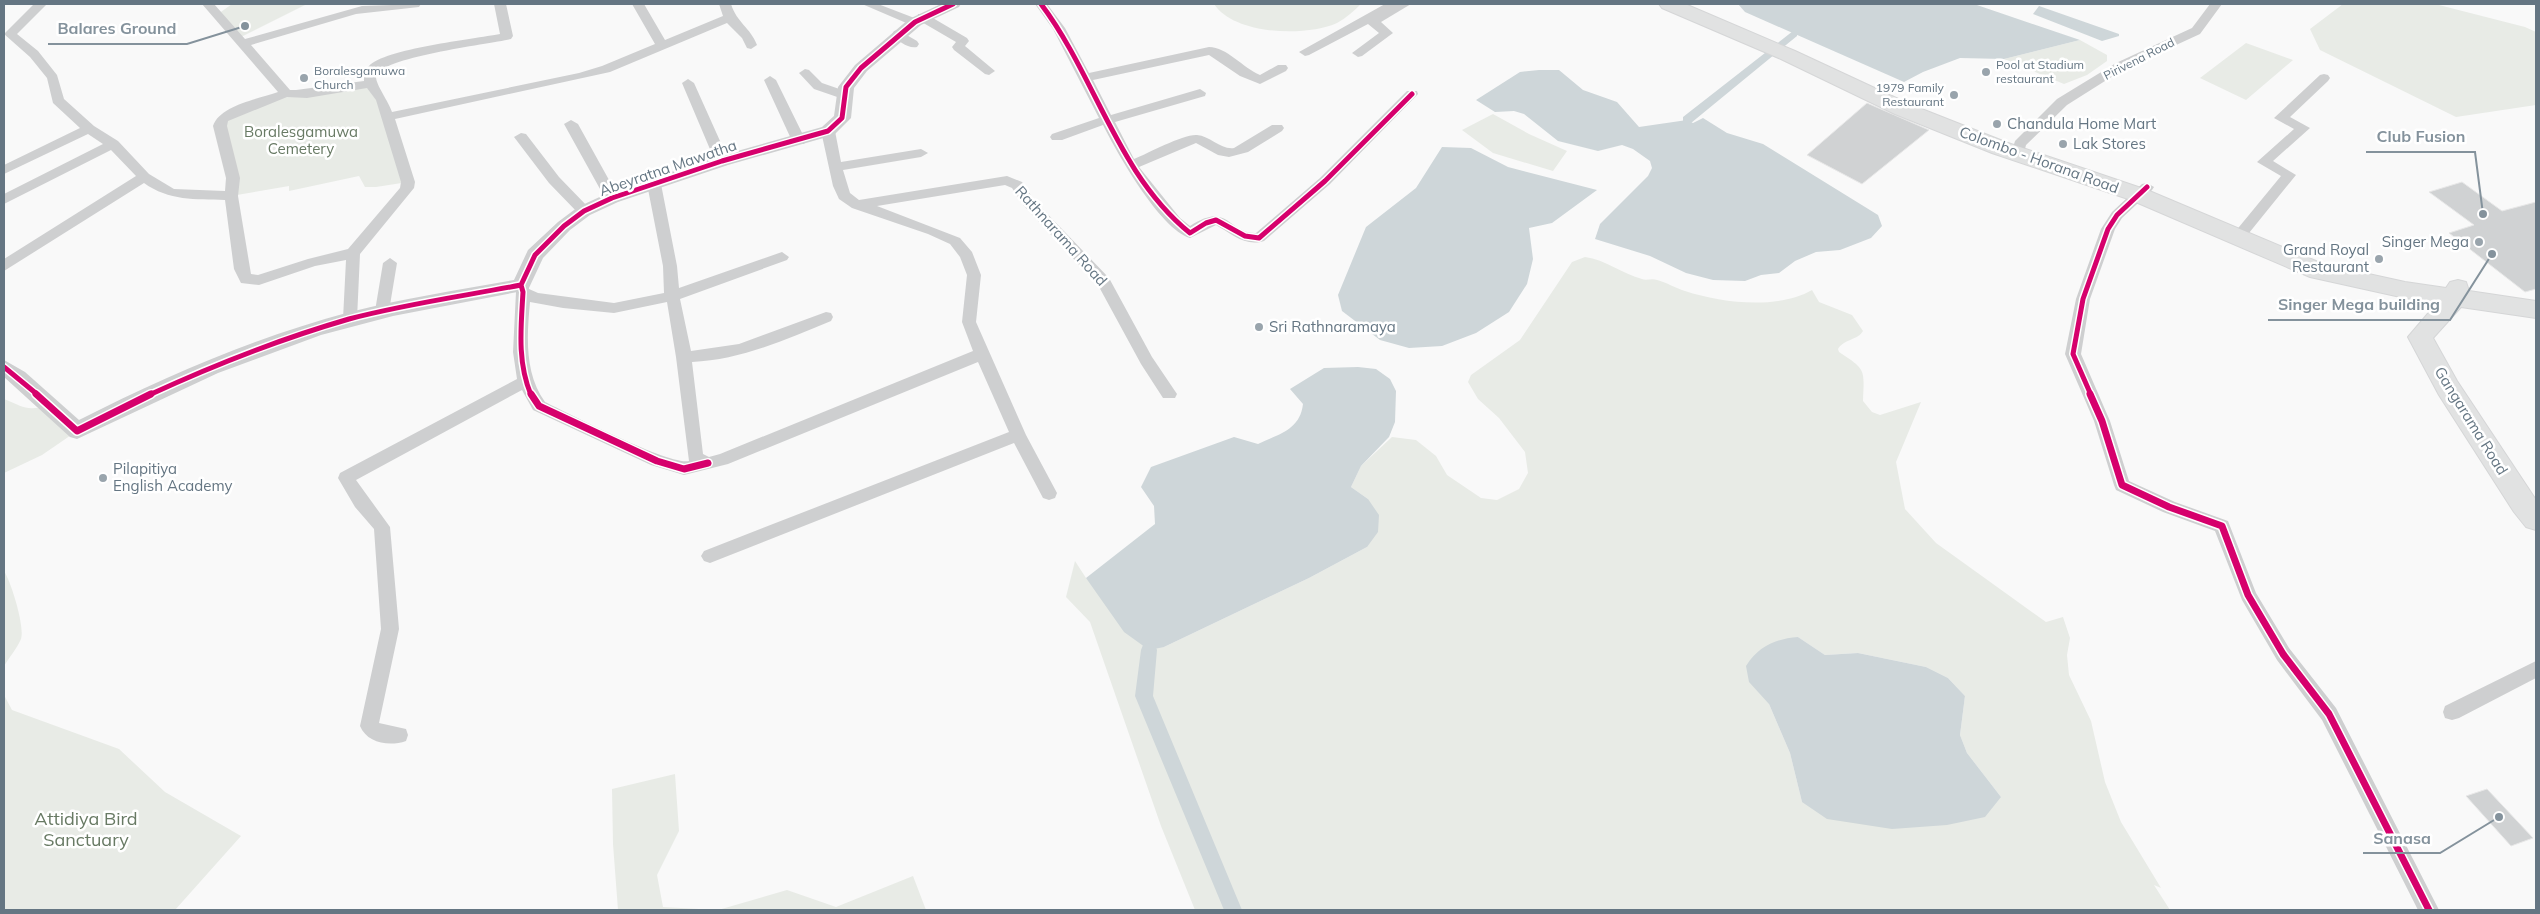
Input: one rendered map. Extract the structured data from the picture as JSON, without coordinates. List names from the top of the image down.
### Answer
{
  "streets": {
    "main road": ["Colombo - Horana Road", "Gangarama Road"],
    "street": ["Pirivena Road", "Abeyratna Mawatha", "Rathnarama Road"]
  },
  "crossings": [
    ["Pirivena Road", "Colombo - Horana Road"],
    ["Colombo - Horana Road", "Gangarama Road"]
  ],
  "parks": ["Boralesgamuwa Cemetery", "Attidiya Bird Sanctuary"],
  "places": [
    "Balares Ground",
    "Pool at Stadium restaurant",
    "Boralesgamuwa Church",
    "1979 Family Restaurant",
    "Chandula Home Mart",
    "Lak Stores",
    "Club Fusion",
    "Singer Mega",
    "Singer Mega building",
    "Grand Royal Restaurant",
    "Sri Rathnaramaya",
    "Pilapitiya English Academy",
    "Sanasa"
  ]
}
